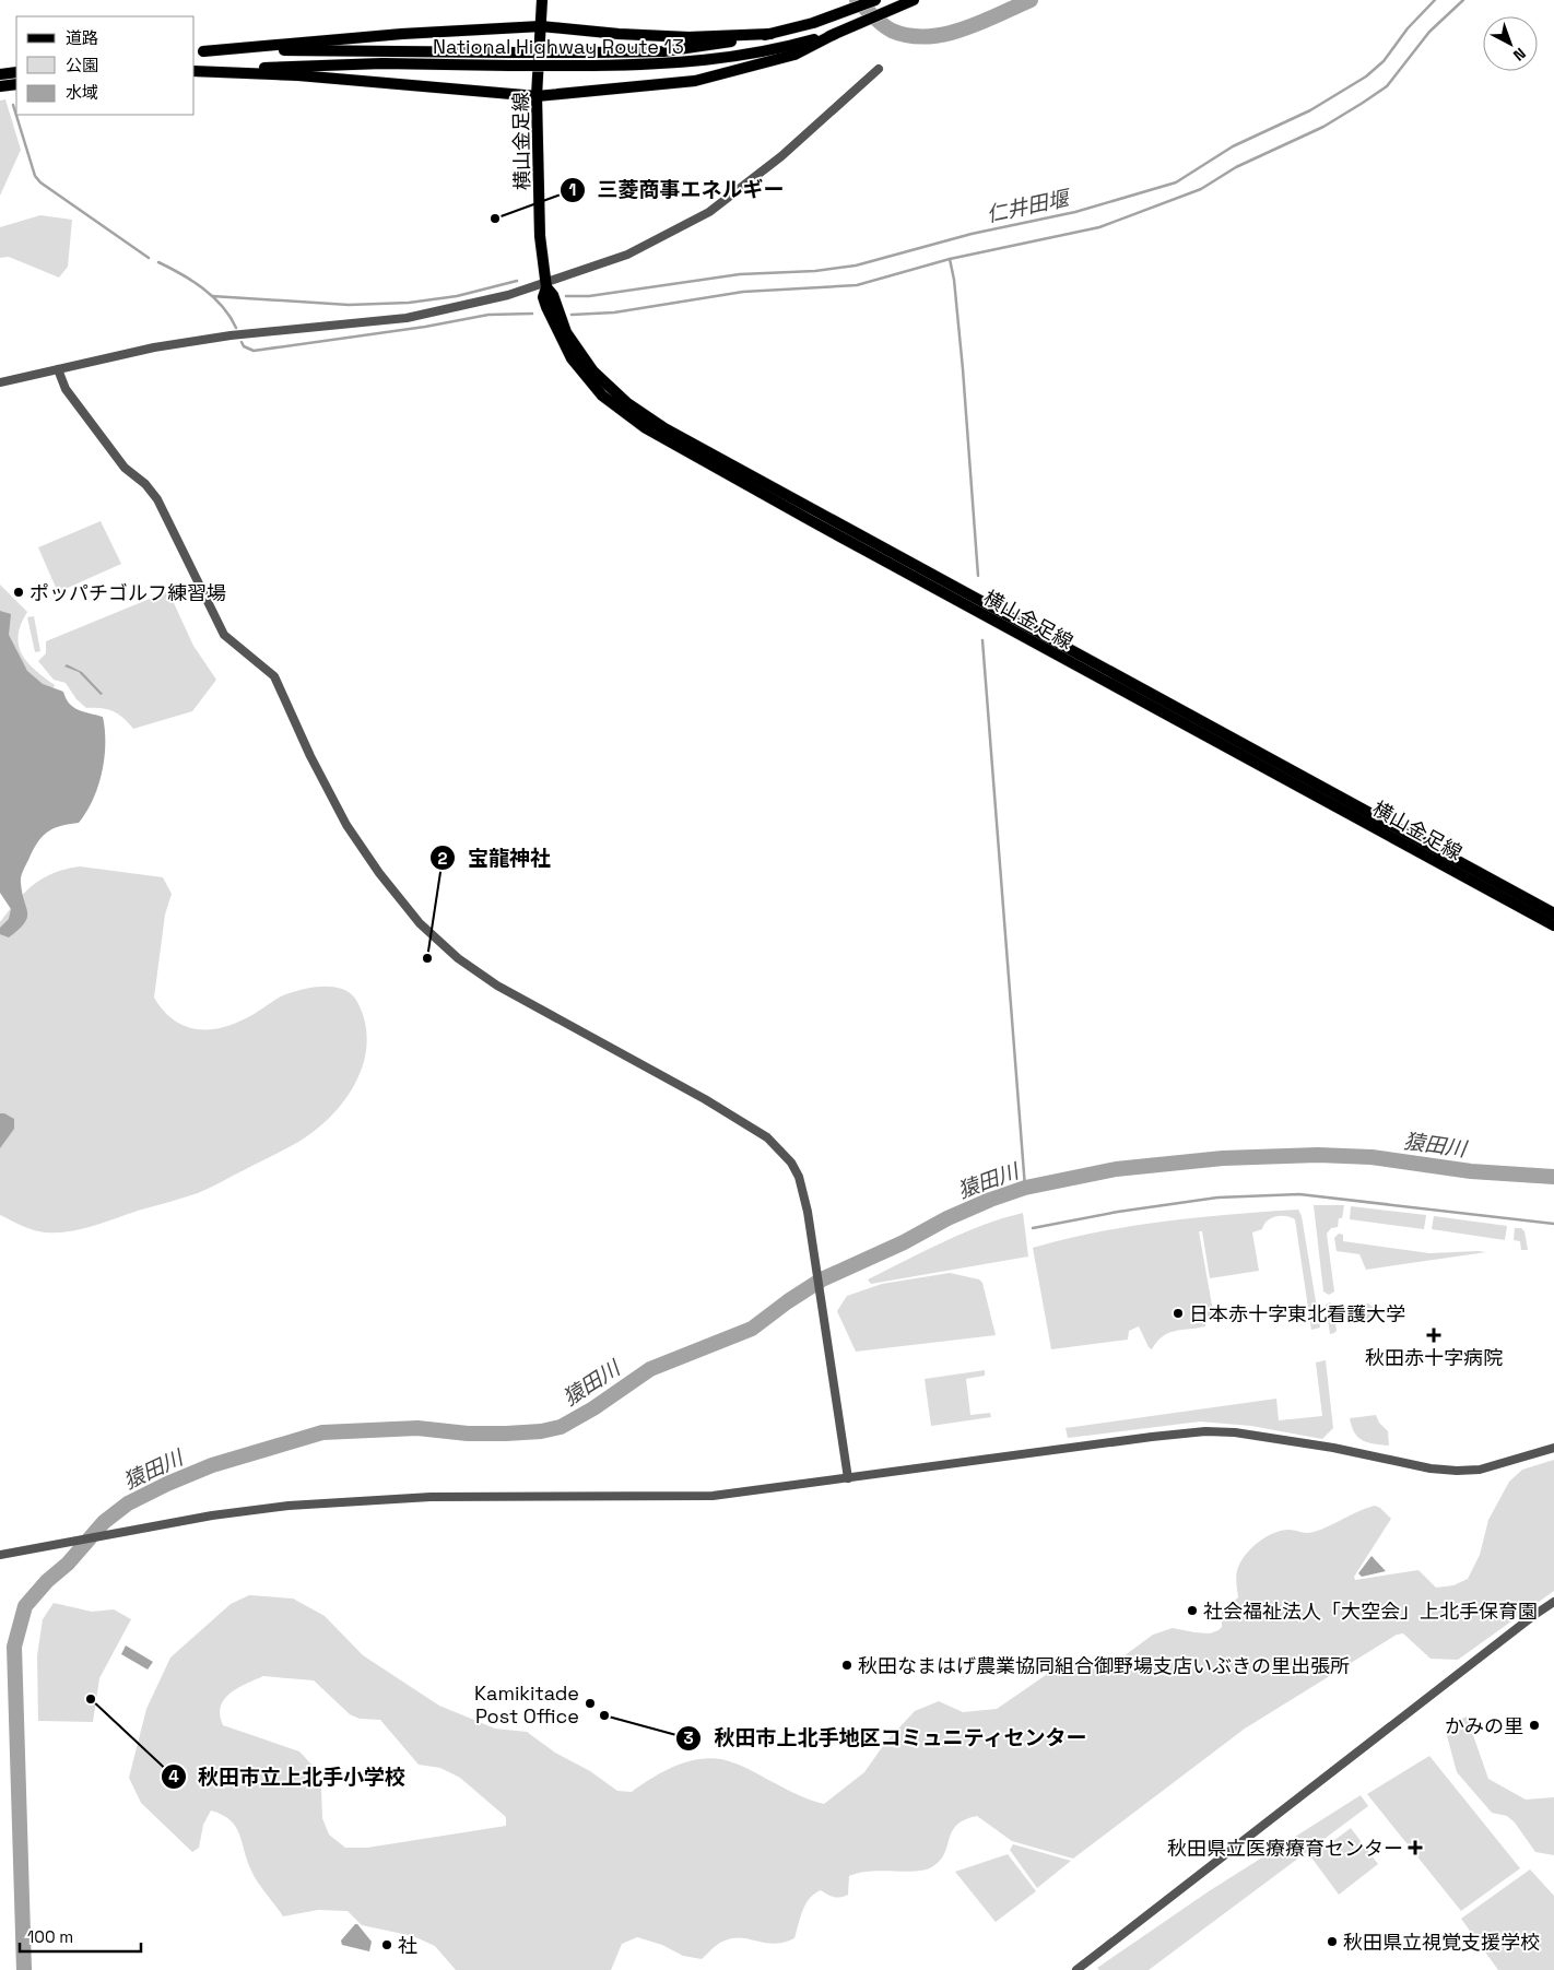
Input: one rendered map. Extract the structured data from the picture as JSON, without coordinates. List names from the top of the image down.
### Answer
{
  "streets": {
    "main road": ["National Highway Route 13", "横山金足線"]
  },
  "water": ["仁井田堰", "猿田川"],
  "places": {
    "other": [
      "三菱商事エネルギー",
      "ポッパチゴルフ練習場",
      "宝龍神社",
      "日本赤十字東北看護大学",
      "社会福祉法人「大空会」上北手保育園",
      "秋田なまはげ農業協同組合御野場支店いぶきの里出張所",
      "秋田市立上北手小学校",
      "Kamikitade Post Office",
      "秋田市上北手地区コミュニティセンター",
      "かみの里",
      "秋田県立視覚支援学校",
      "社"
    ],
    "health": ["秋田赤十字病院", "秋田県立医療療育センター"]
  },
  "legend": ["道路", "公園", "水域"],
  "scale_bar": "100 m",
  "north": "bottom right"
}
